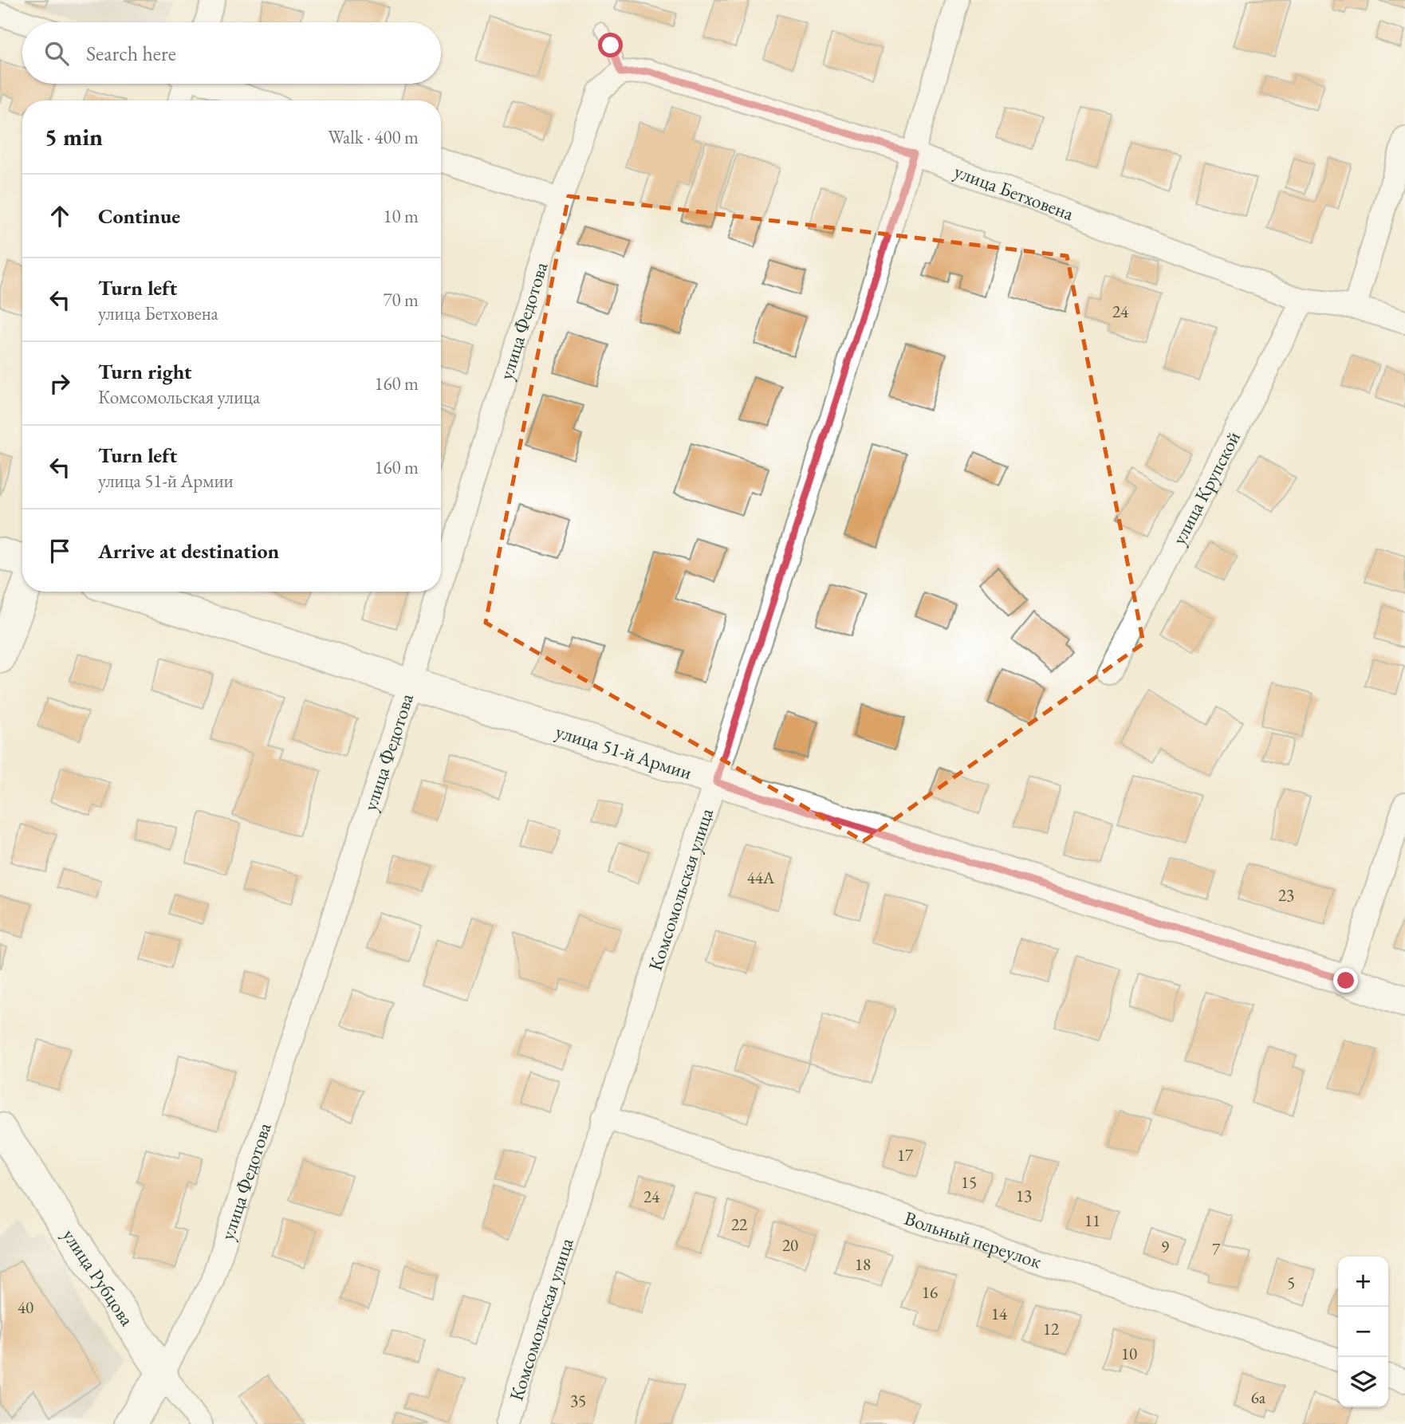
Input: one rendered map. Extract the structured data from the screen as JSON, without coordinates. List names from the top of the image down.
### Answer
{
  "streets": {
    "main road": ["улица Федотова", "улица 51-й Армии", "улица Рубцова"],
    "street": [
      "улица Бетховена",
      "улица Крупской",
      "Комсомольская улица",
      "Вольный переулок"
    ]
  },
  "crossings": [
    ["улица Бетховена", "улица Федотова"],
    ["улица Бетховена", "улица Крупской"],
    ["улица Бетховена", "Комсомольская улица"],
    ["улица Федотова", "улица 51-й Армии"],
    ["улица Федотова", "улица Рубцова"],
    ["улица 51-й Армии", "Комсомольская улица"],
    ["Комсомольская улица", "Вольный переулок"]
  ],
  "house_numbers": [
    "24",
    "44А",
    "23",
    "17",
    "15",
    "13",
    "24",
    "11",
    "22",
    "20",
    "9",
    "7",
    "18",
    "5",
    "16",
    "40",
    "14",
    "12",
    "10",
    "6а",
    "35"
  ],
  "page": {
    "search": "Search here",
    "heading": ["5 min", "Walk · 400 m"],
    "list": [
      ["Continue", "10 m"],
      ["Turn left", "улица Бетховена", "70 m"],
      ["Turn right", "Комсомольская улица", "160 m"],
      ["Turn left", "улица 51-й Армии", "160 m"],
      "Arrive at destination"
    ],
    "map_buttons": ["+", "−"]
  }
}
